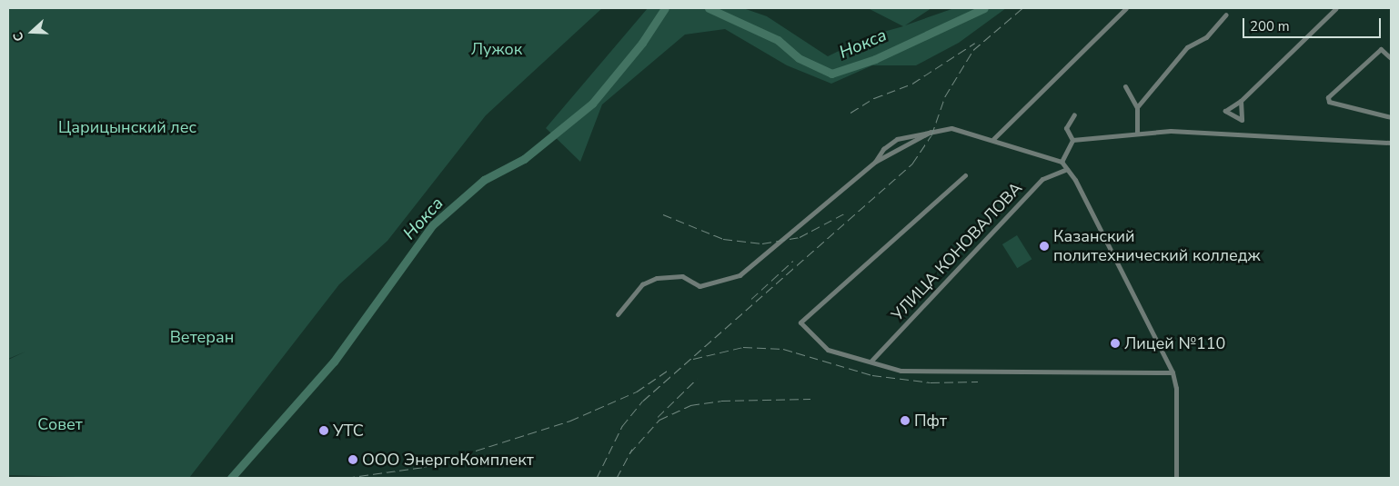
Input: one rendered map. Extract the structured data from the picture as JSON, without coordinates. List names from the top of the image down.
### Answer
{
  "streets": {
    "street": ["УЛИЦА КОНОВАЛОВА"]
  },
  "water": ["Нокса"],
  "parks": [
    "Лужок",
    "Царицынский лес",
    "Ветеран",
    "Совет"
  ],
  "places": [
    "Казанский политехнический колледж",
    "Лицей №110",
    "Пфт",
    "УТС",
    "ООО ЭнергоКомплект"
  ],
  "scale_bar": "200 m",
  "north": "left"
}
